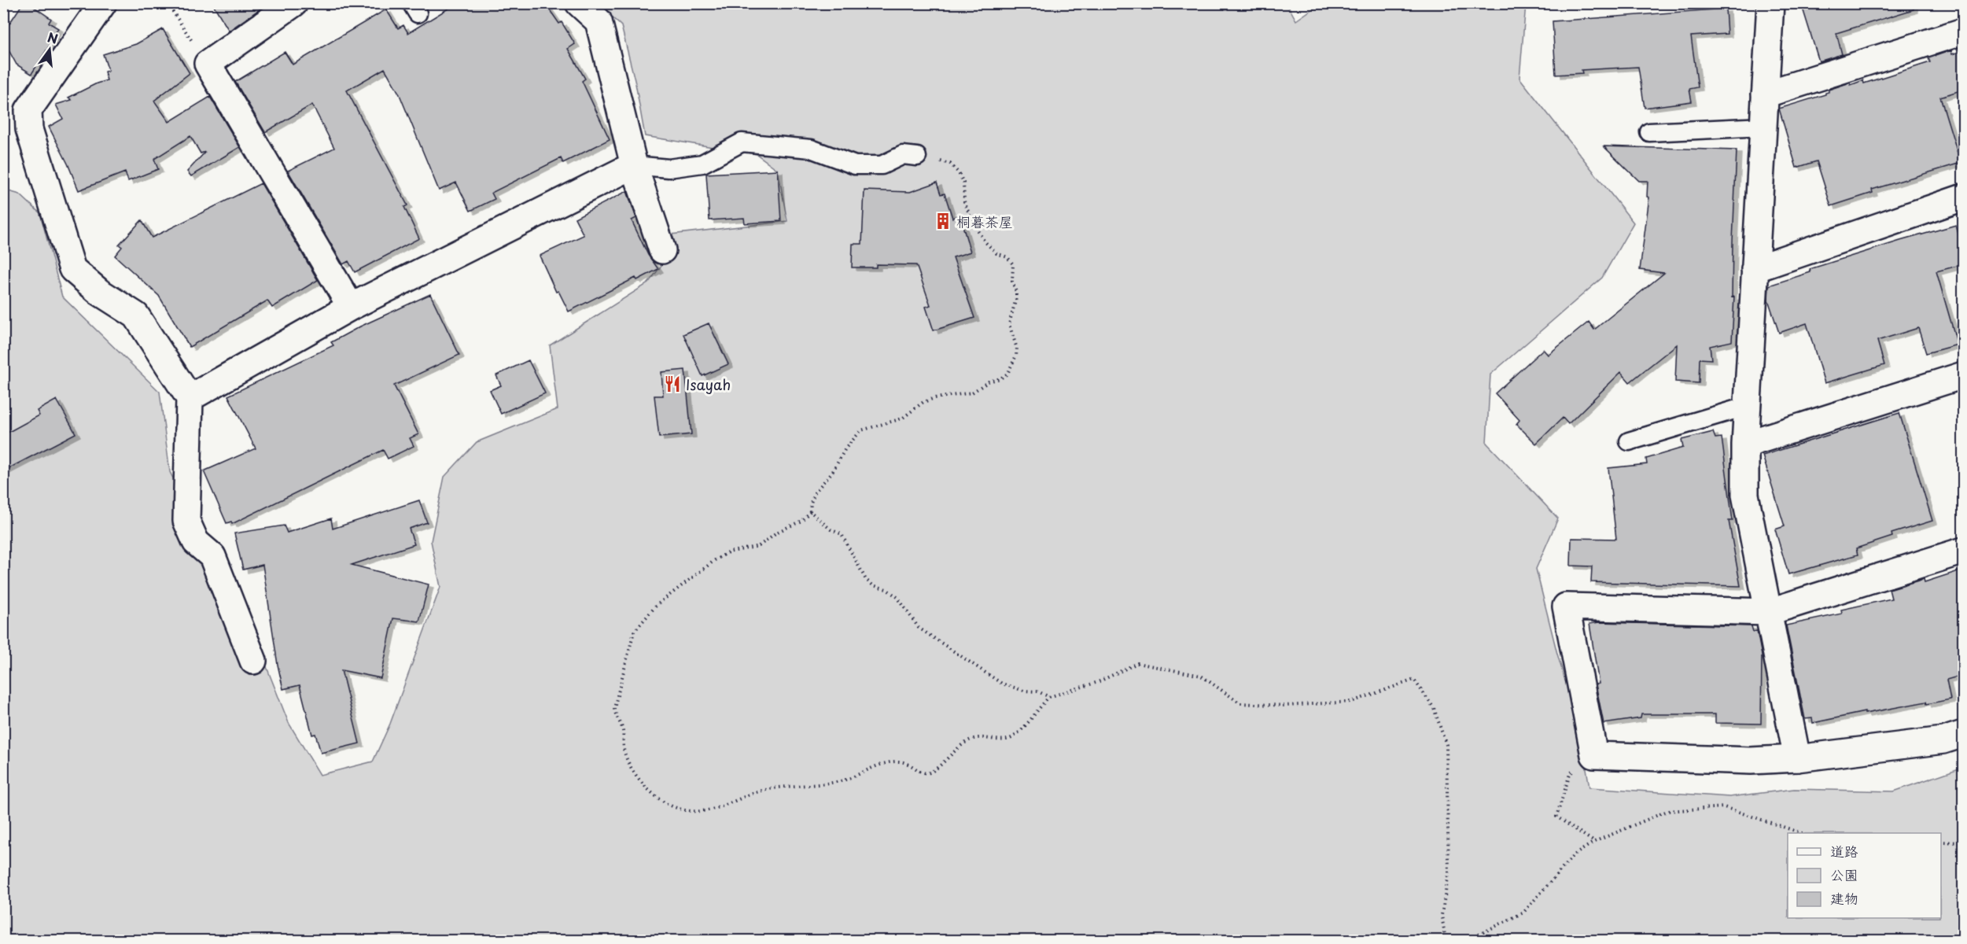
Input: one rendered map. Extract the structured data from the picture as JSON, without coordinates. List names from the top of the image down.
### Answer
{
  "places": {
    "building": ["桐暮茶屋"],
    "restaurant": ["Isayah"]
  },
  "legend": ["道路", "公園", "建物"],
  "north": "top"
}
